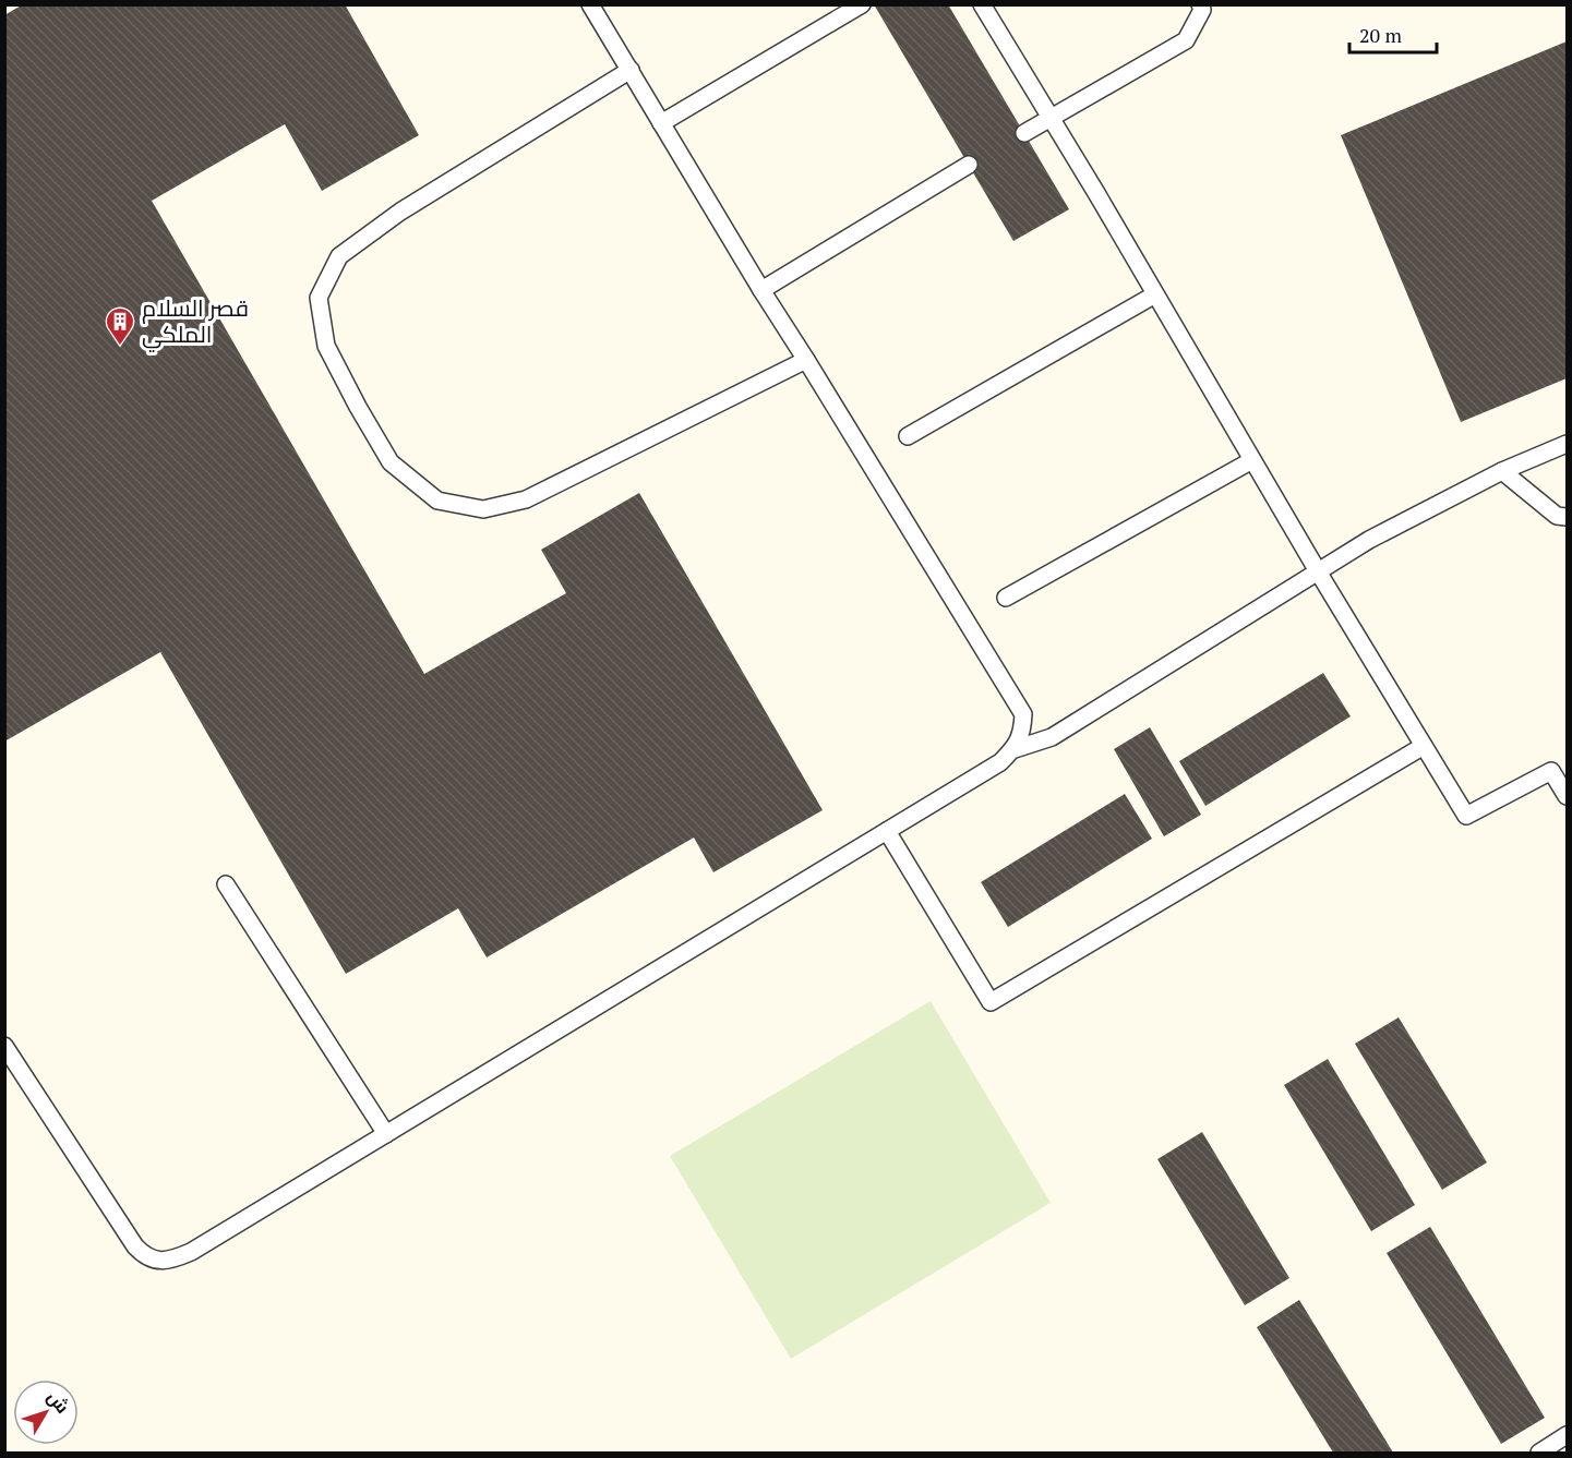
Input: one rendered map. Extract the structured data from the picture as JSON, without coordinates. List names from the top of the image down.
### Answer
{
  "places": {
    "building": ["قصر السلام الملكي"]
  },
  "scale_bar": "20 m",
  "north": "top right"
}
